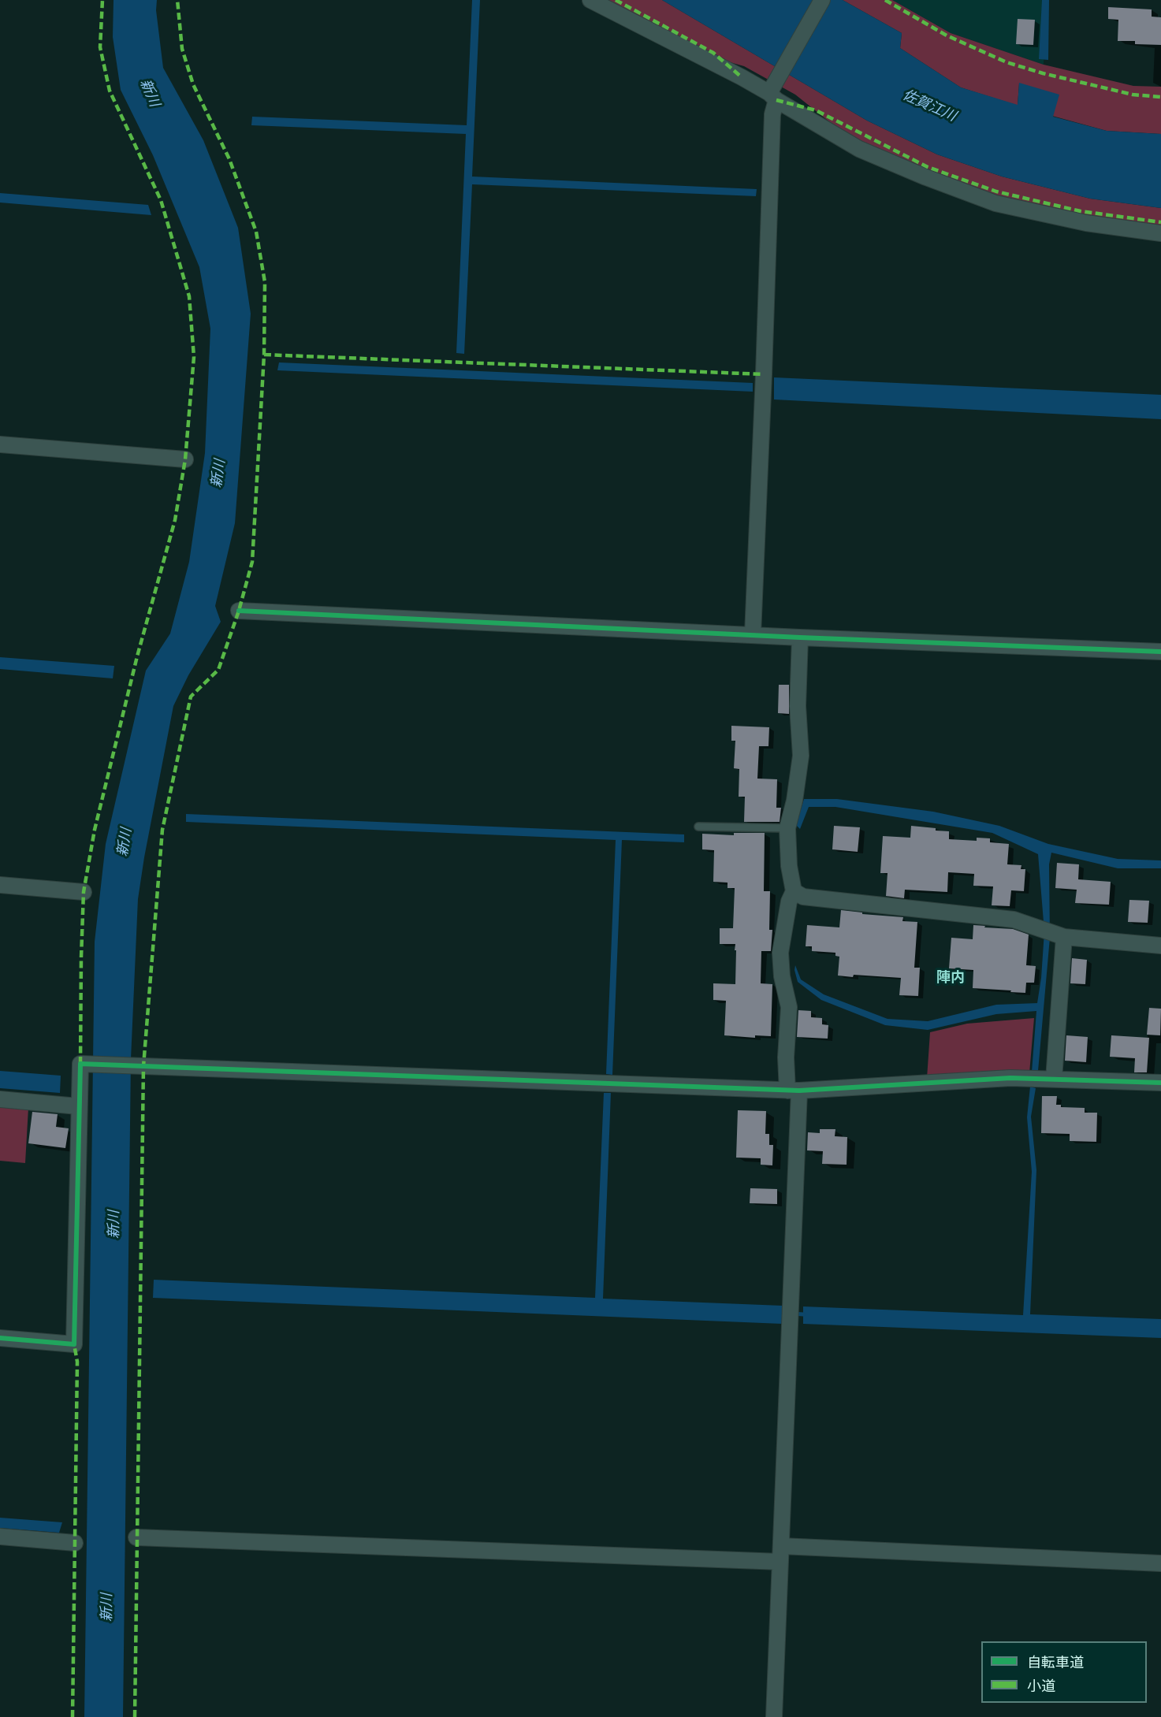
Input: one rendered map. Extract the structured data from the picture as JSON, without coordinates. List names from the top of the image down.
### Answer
{
  "districts": ["陣内"],
  "water": ["新川", "佐賀江川"],
  "legend": ["自転車道", "小道"]
}
